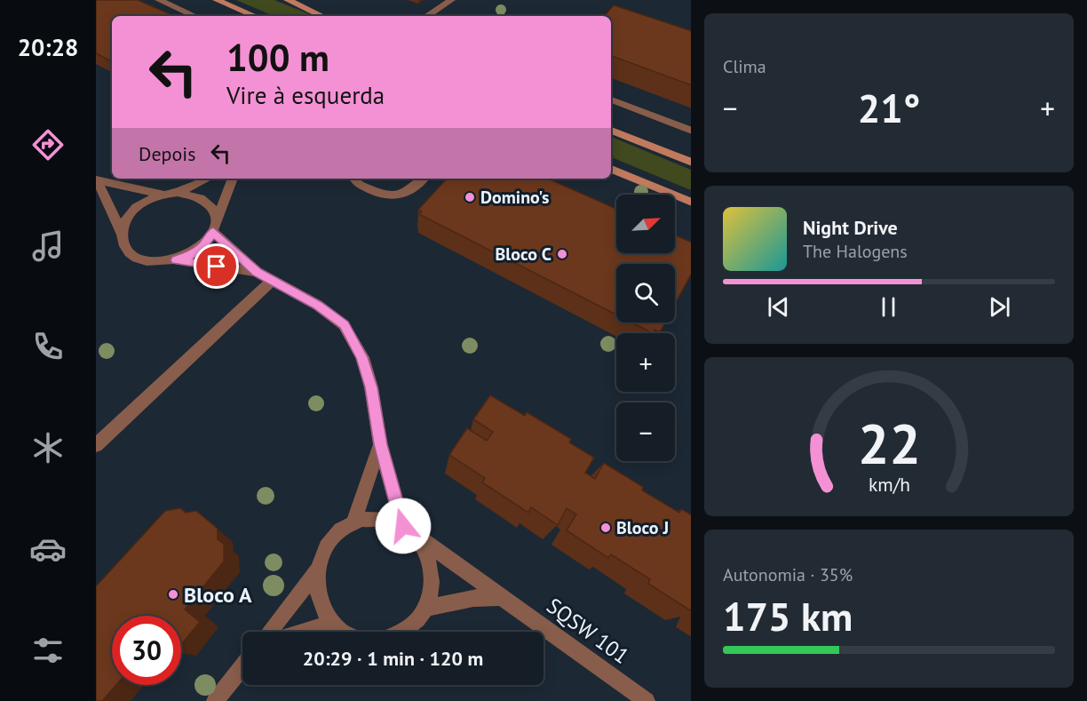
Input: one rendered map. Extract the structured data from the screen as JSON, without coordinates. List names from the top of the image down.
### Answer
{
  "streets": {
    "street": ["SQSW 101"]
  },
  "places": [
    "Domino's",
    "Bloco C",
    "Bloco J",
    "Bloco A"
  ],
  "north": "top right",
  "page": {
    "tabs": "20:28",
    "tile": [
      "Clima",
      ["Autonomia · 35%", "175 km"]
    ],
    "turn": ["100 m", "Vire à esquerda"],
    "heat": ["−", "21°", "+"],
    "then": "Depois",
    "map_buttons": ["+", "−"],
    "song": ["Night Drive", "The Halogens"],
    "limit": "30",
    "trip": "20:29 · 1 min · 120 m",
    "gauge": ["22", "km/h"]
  }
}
